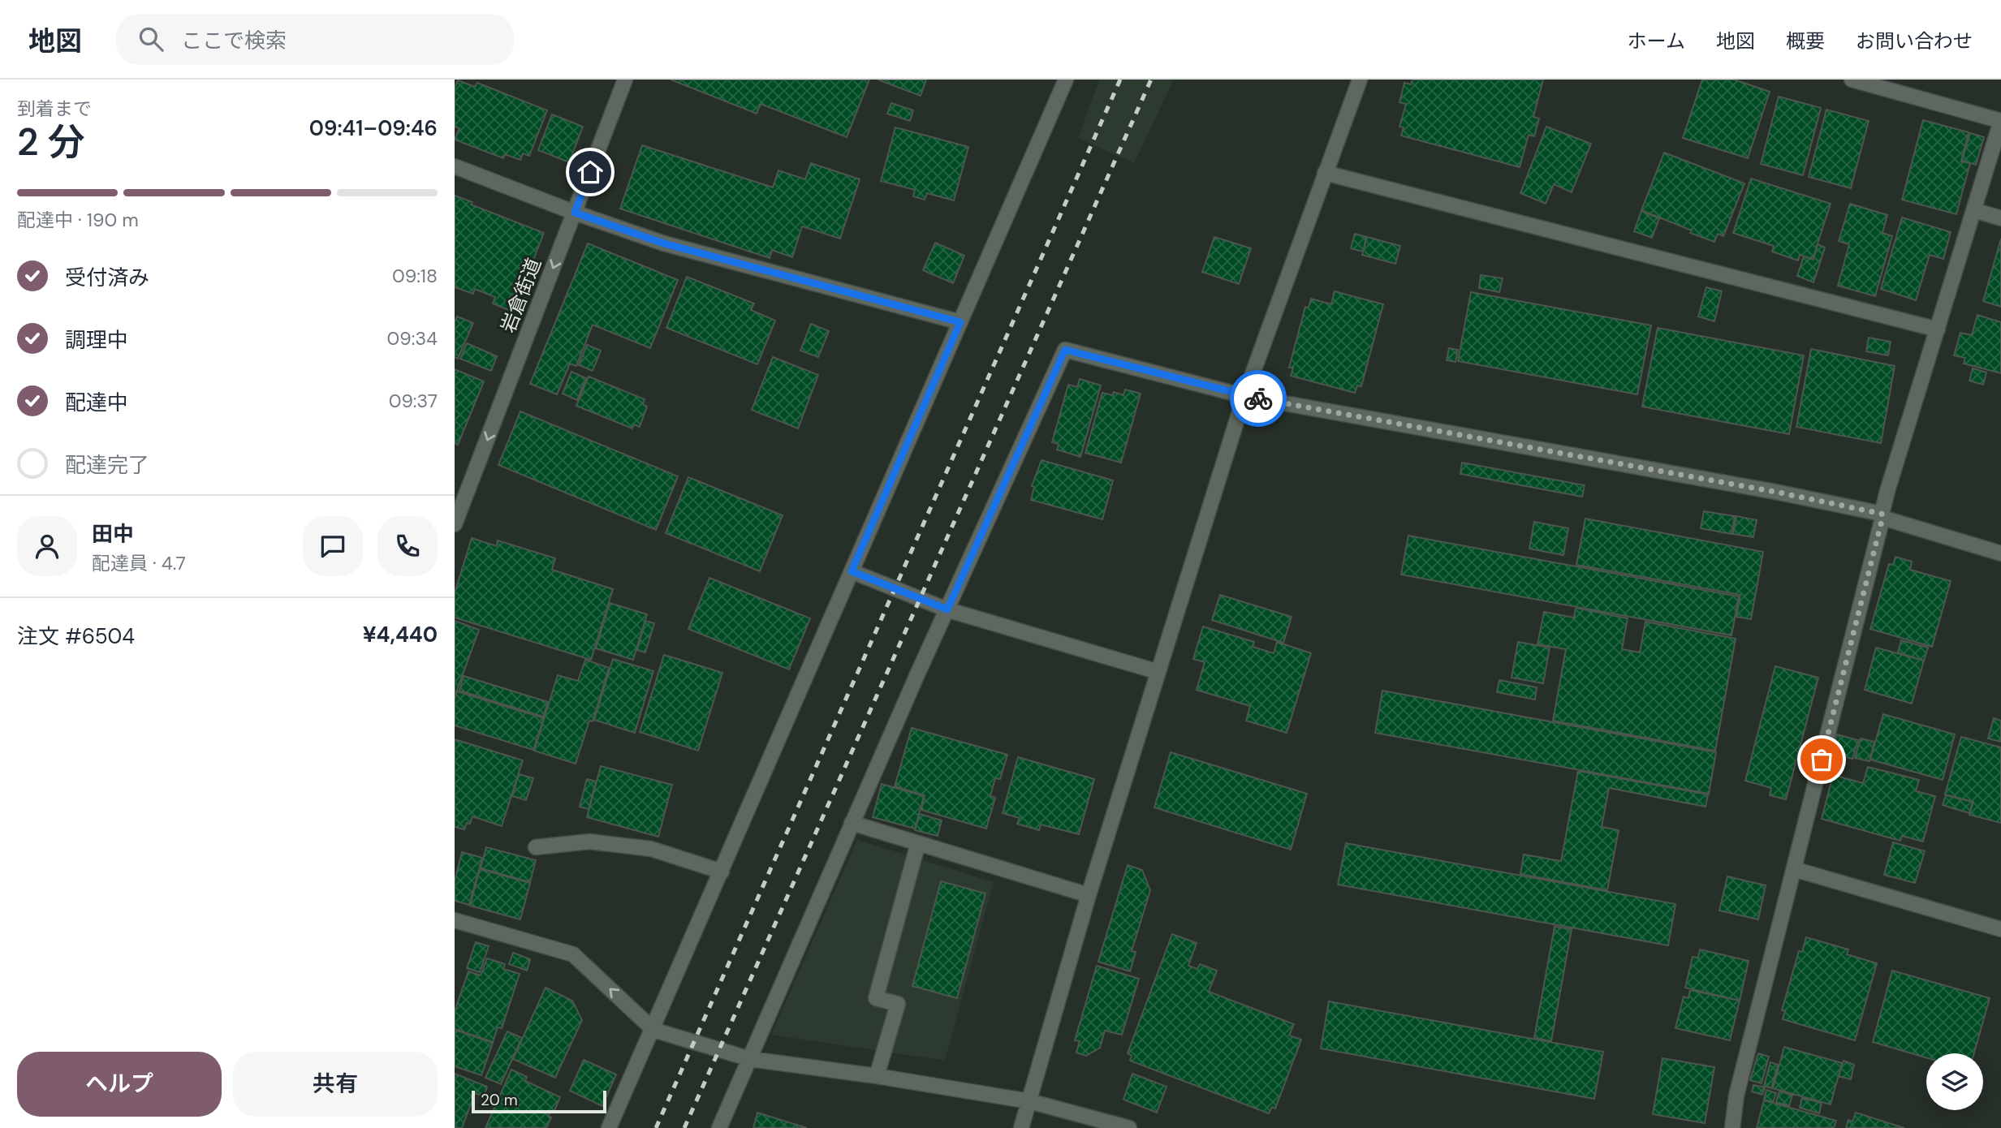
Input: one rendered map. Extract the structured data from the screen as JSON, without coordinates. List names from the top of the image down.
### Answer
{
  "streets": {
    "street": ["岩倉街道"]
  },
  "one_way": ["岩倉街道"],
  "scale_bar": "20 m",
  "page": {
    "header": "地図",
    "search": "ここで検索",
    "nav": [
      "ホーム",
      "地図",
      "概要",
      "お問い合わせ"
    ],
    "heading": ["2 分", "到着まで", "09:41–09:46"],
    "panel": [
      "田中",
      "配達員 · 4.7",
      "注文 #6504",
      "¥4,440"
    ],
    "bar": "配達中 · 190 m",
    "list": [
      ["受付済み", "09:18"],
      ["調理中", "09:34"],
      ["配達中", "09:37"],
      "配達完了"
    ],
    "buttons": ["ヘルプ", "共有"],
    "scale": "20 m"
  }
}
